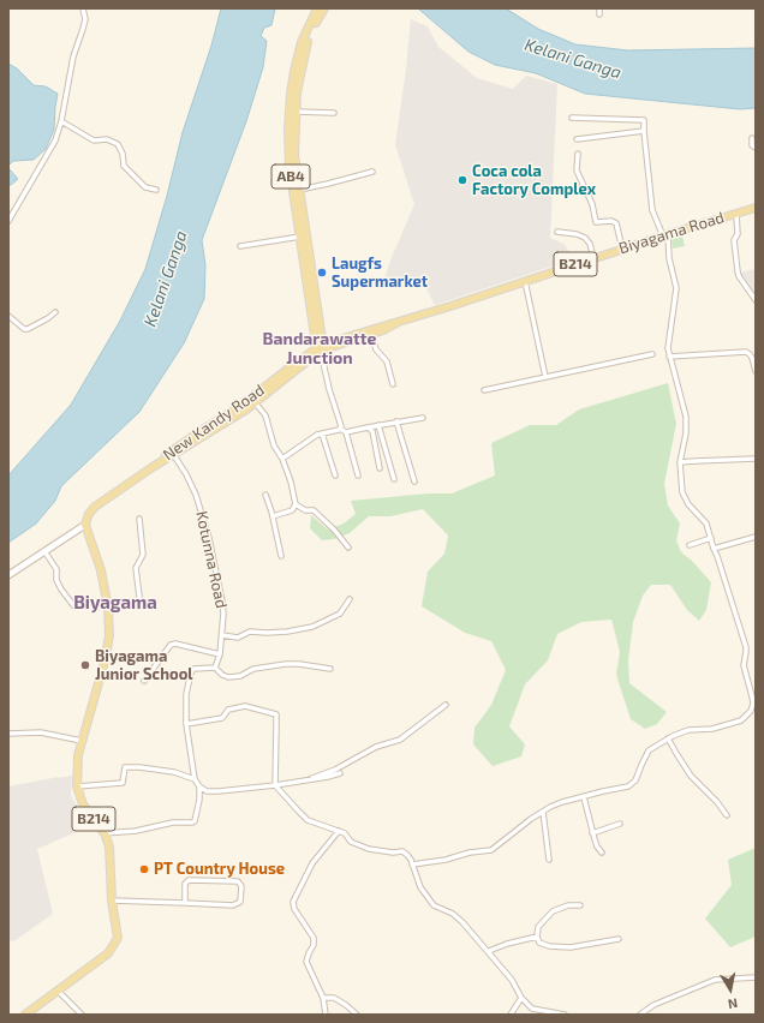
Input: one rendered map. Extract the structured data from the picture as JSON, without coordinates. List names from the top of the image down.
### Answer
{
  "streets": {
    "main road": [
      "AB4",
      "Biyagama Road",
      "B214",
      "New Kandy Road"
    ],
    "street": ["Kotunna Road"]
  },
  "crossings": [
    ["AB4", "Biyagama Road"],
    ["AB4", "New Kandy Road"],
    ["Biyagama Road", "New Kandy Road"],
    ["B214", "New Kandy Road"],
    ["New Kandy Road", "Kotunna Road"]
  ],
  "districts": ["Bandarawatte Junction", "Biyagama"],
  "water": ["Kelani Ganga"],
  "places": [
    "Coca cola Factory Complex",
    "Laugfs Supermarket",
    "Biyagama Junior School",
    "PT Country House"
  ],
  "north": "bottom"
}
